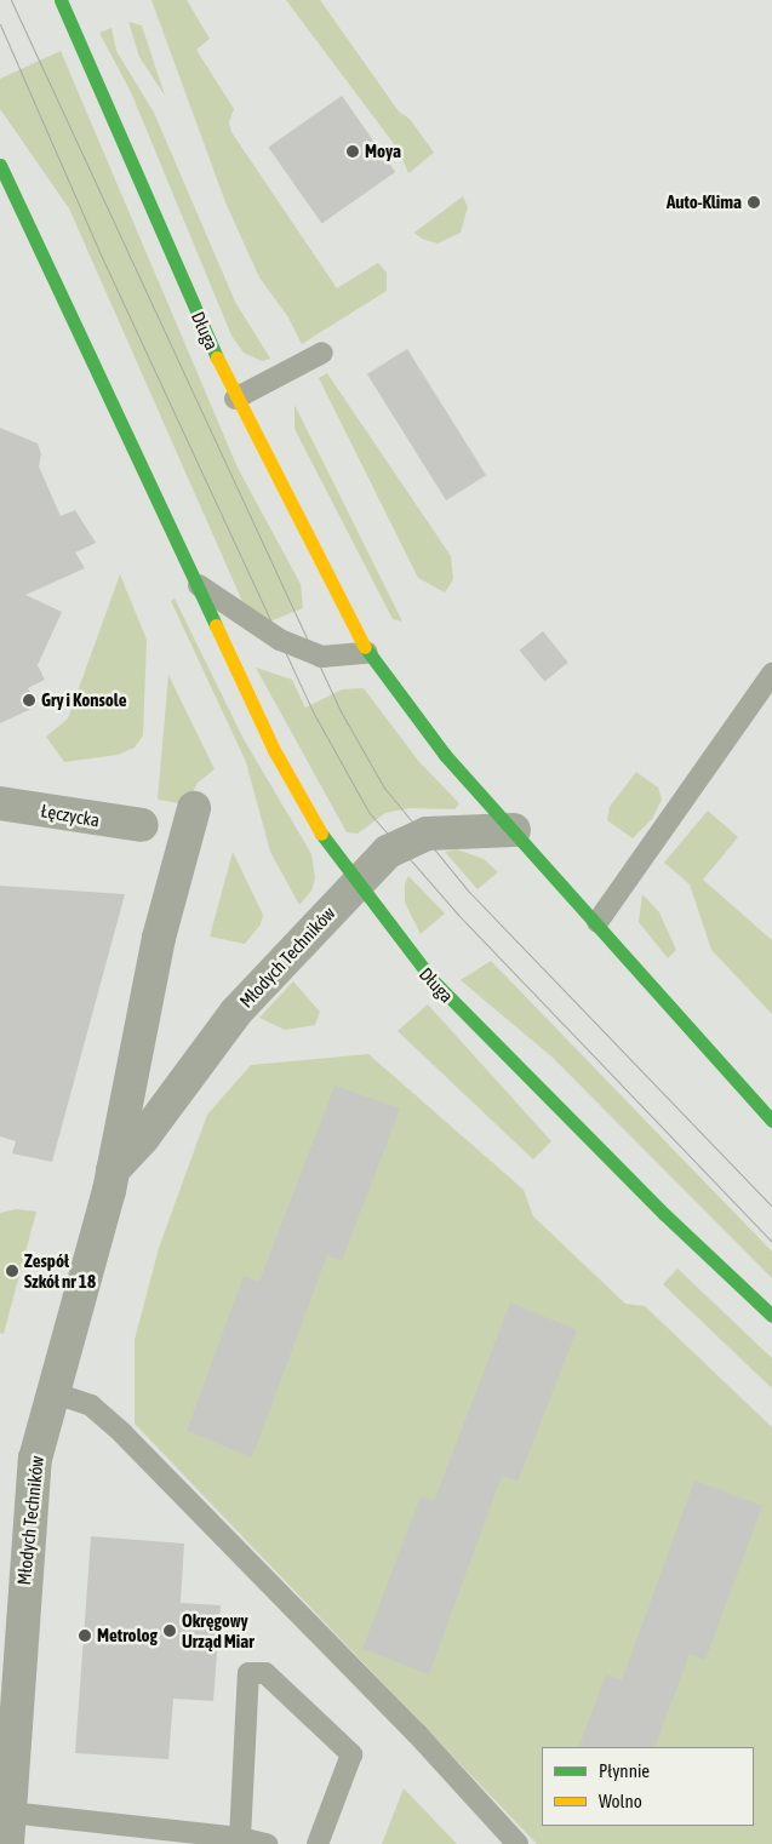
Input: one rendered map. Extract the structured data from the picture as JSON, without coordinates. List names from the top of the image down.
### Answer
{
  "streets": {
    "street": ["Długa", "Łęczycka", "Młodych Techników"]
  },
  "crossings": [
    ["Długa", "Młodych Techników"]
  ],
  "places": [
    "Moya",
    "Auto-Klima",
    "Gry i Konsole",
    "Zespół Szkół nr 18",
    "Okręgowy Urząd Miar",
    "Metrolog"
  ],
  "legend": ["Płynnie", "Wolno"]
}
